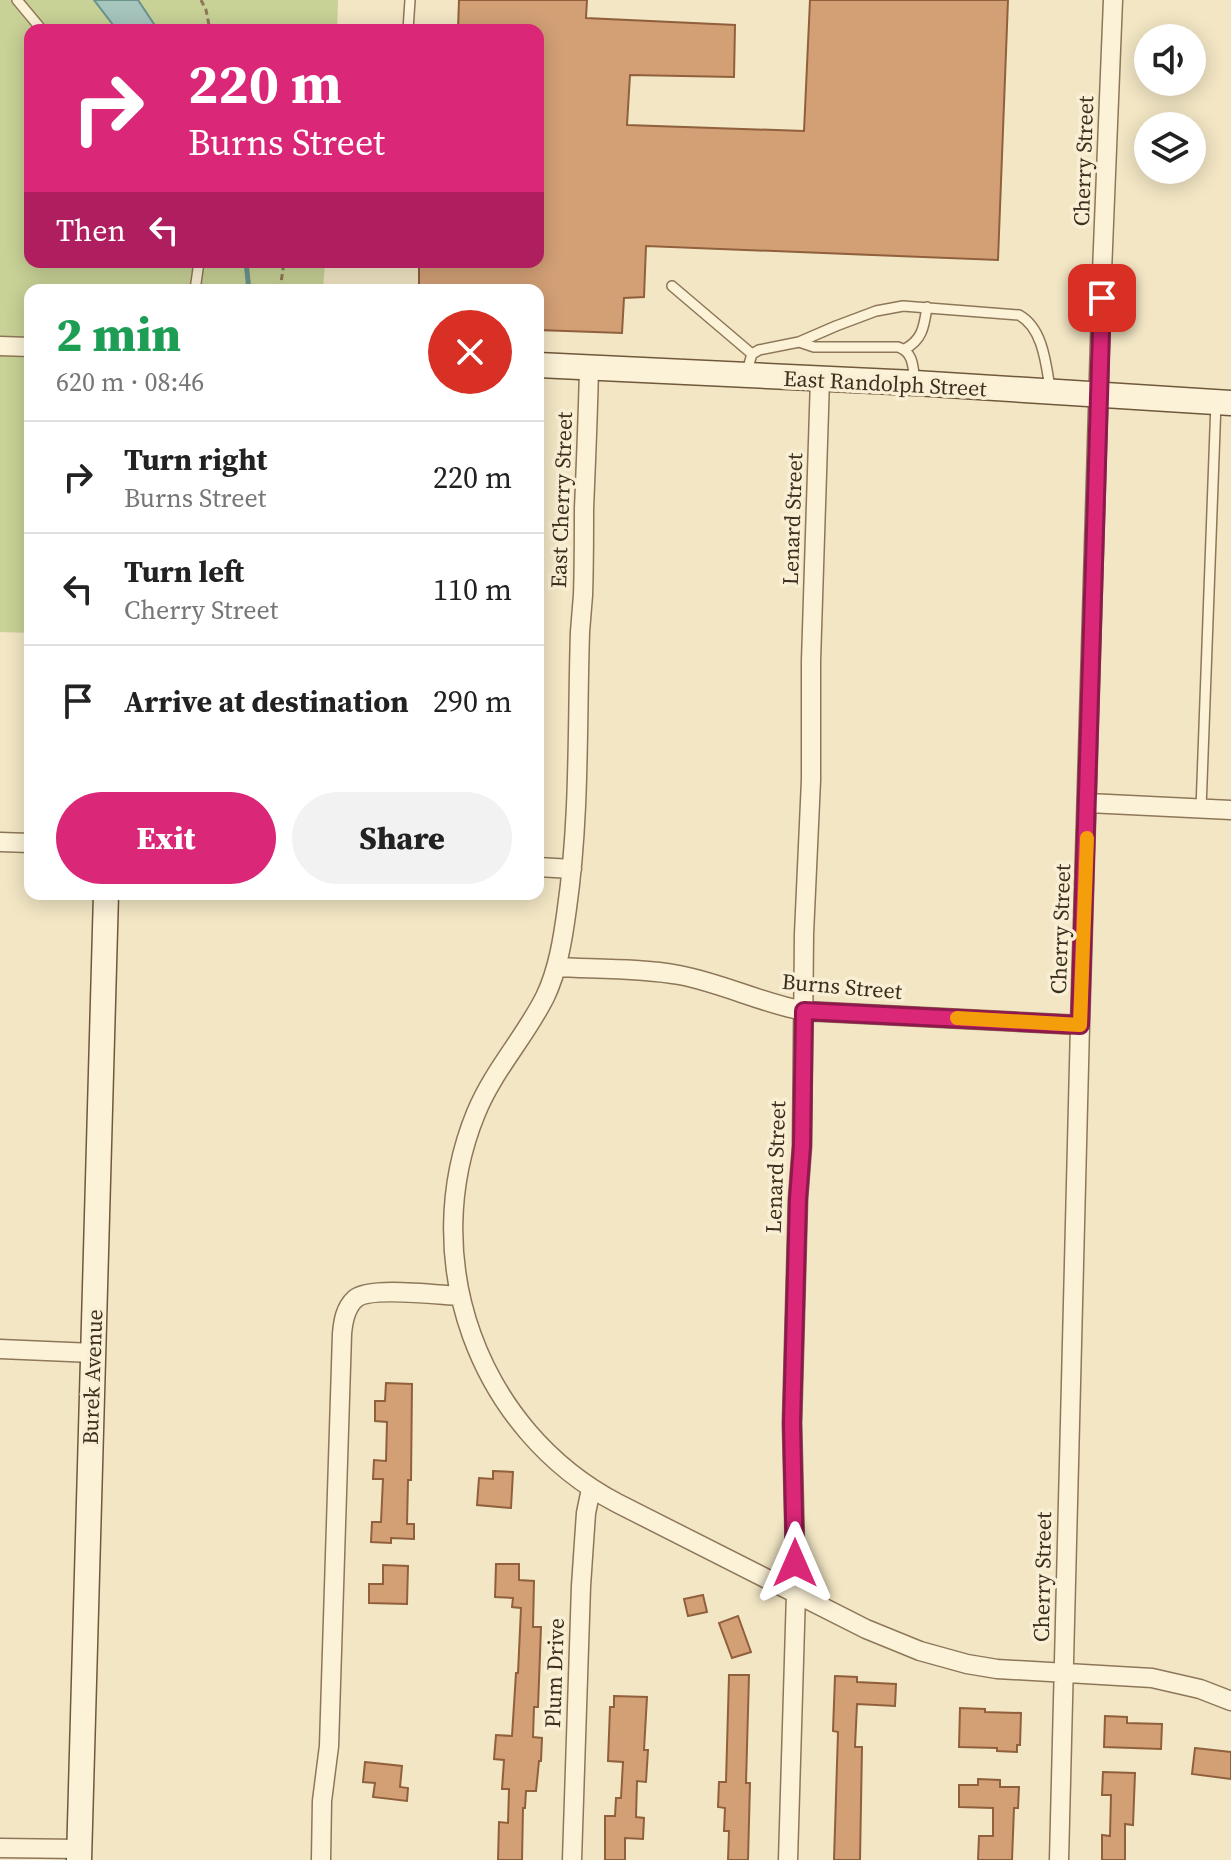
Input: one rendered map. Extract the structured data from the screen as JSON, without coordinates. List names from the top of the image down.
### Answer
{
  "streets": {
    "street": [
      "Cherry Street",
      "East Randolph Street",
      "East Cherry Street",
      "Lenard Street",
      "Burns Street",
      "Burek Avenue",
      "Plum Drive"
    ]
  },
  "crossings": [
    ["Cherry Street", "East Randolph Street"],
    ["Cherry Street", "East Cherry Street"],
    ["Cherry Street", "Burns Street"],
    ["East Randolph Street", "East Cherry Street"],
    ["East Randolph Street", "Lenard Street"],
    ["East Cherry Street", "Lenard Street"],
    ["East Cherry Street", "Burns Street"],
    ["East Cherry Street", "Plum Drive"],
    ["Lenard Street", "Burns Street"]
  ],
  "page": {
    "turn": ["220 m", "Burns Street"],
    "then": "Then",
    "heading": ["2 min", "620 m · 08:46"],
    "list": [
      {
        "name": "Turn right",
        "note": "Burns Street",
        "value": "220 m"
      },
      {
        "name": "Turn left",
        "note": "Cherry Street",
        "value": "110 m"
      },
      {
        "name": "Arrive at destination",
        "value": "290 m"
      }
    ],
    "buttons": ["Exit", "Share"]
  }
}
